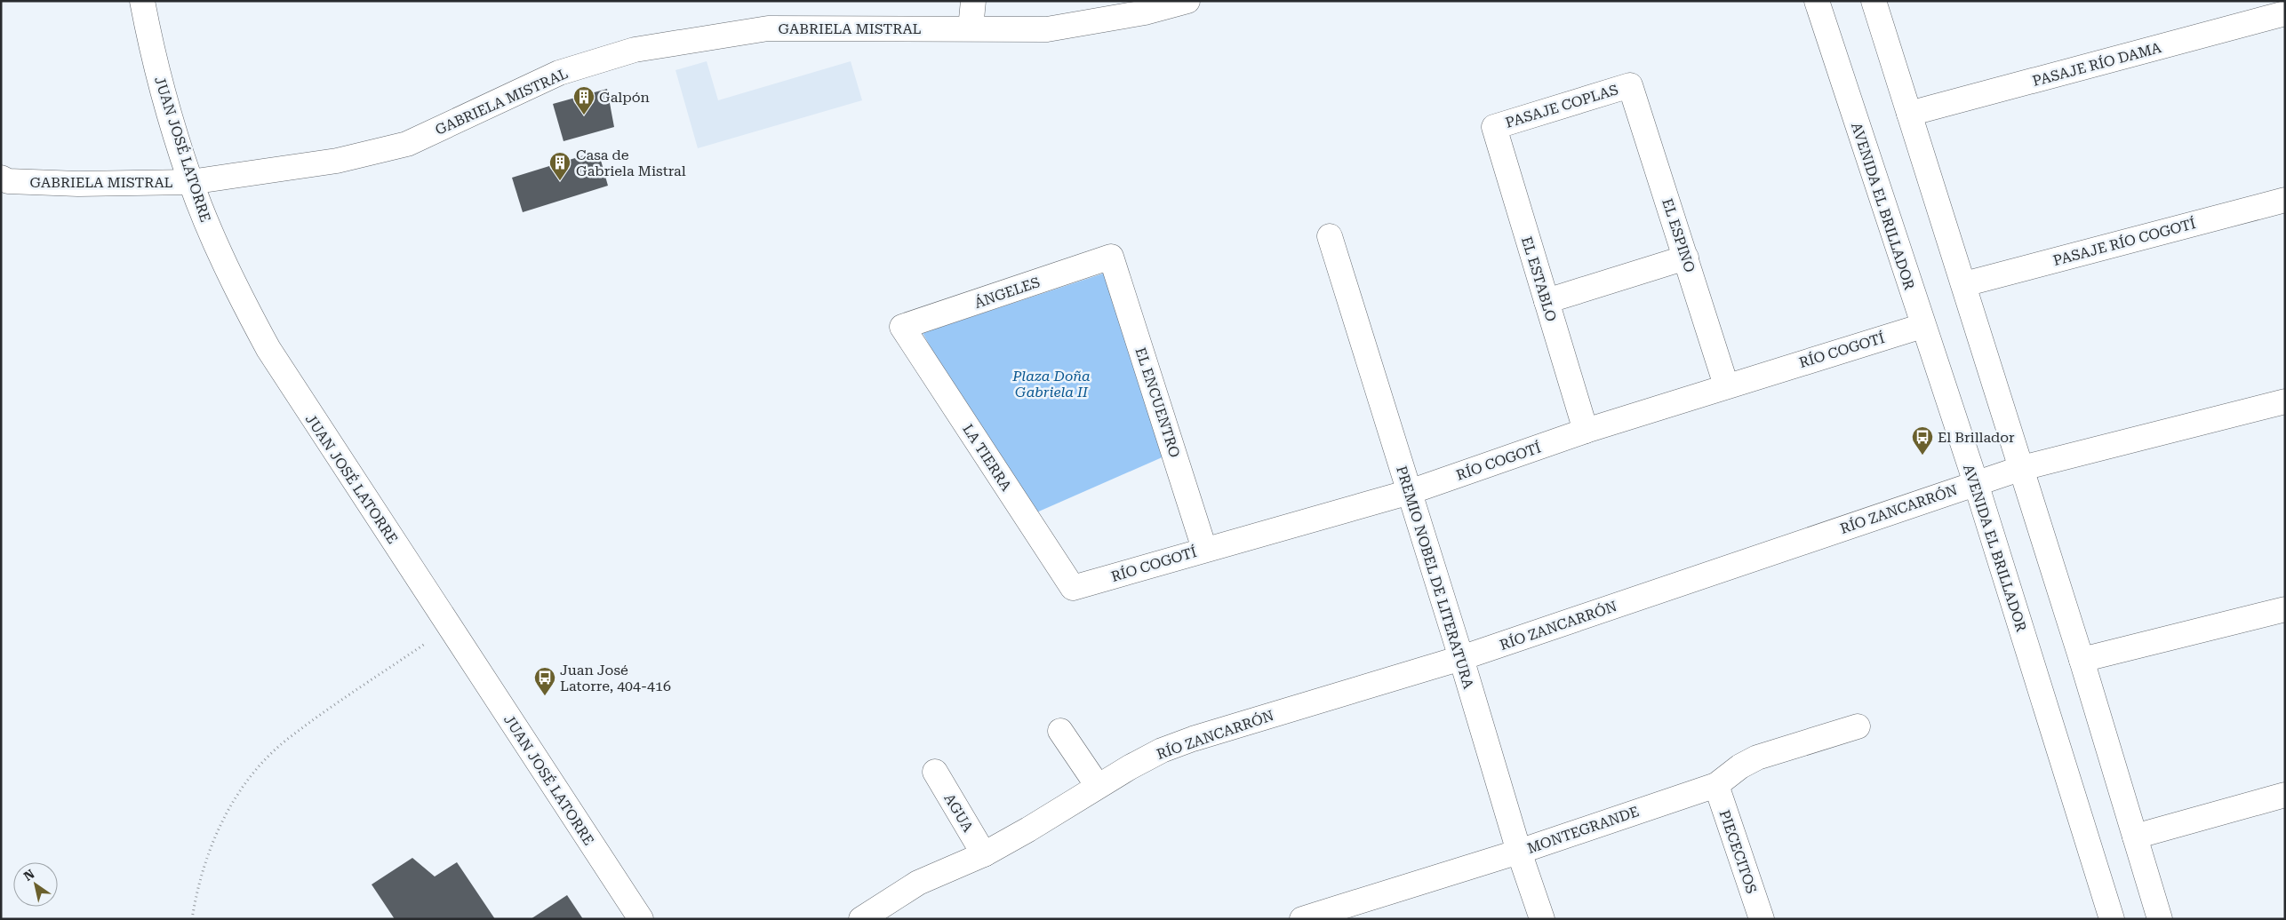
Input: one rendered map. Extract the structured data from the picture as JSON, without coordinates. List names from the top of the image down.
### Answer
{
  "streets": {
    "street": [
      "GABRIELA MISTRAL",
      "PASAJE RÍO DAMA",
      "PASAJE COPLAS",
      "JUAN JOSÉ LATORRE",
      "AVENIDA EL BRILLADOR",
      "EL ESPINO",
      "PASAJE RÍO COGOTÍ",
      "EL ESTABLO",
      "ÁNGELES",
      "RÍO COGOTÍ",
      "EL ENCUENTRO",
      "LA TIERRA",
      "RÍO ZANCARRÓN",
      "PREMIO NOBEL DE LITERATURA",
      "AGUA",
      "MONTEGRANDE",
      "PIECECITOS"
    ]
  },
  "crossings": [
    ["GABRIELA MISTRAL", "JUAN JOSÉ LATORRE"],
    ["PASAJE COPLAS", "EL ESPINO"],
    ["PASAJE COPLAS", "EL ESTABLO"],
    ["AVENIDA EL BRILLADOR", "RÍO COGOTÍ"],
    ["AVENIDA EL BRILLADOR", "RÍO ZANCARRÓN"],
    ["EL ESPINO", "RÍO COGOTÍ"],
    ["EL ESTABLO", "RÍO COGOTÍ"],
    ["ÁNGELES", "EL ENCUENTRO"],
    ["ÁNGELES", "LA TIERRA"],
    ["RÍO COGOTÍ", "EL ENCUENTRO"],
    ["RÍO COGOTÍ", "LA TIERRA"],
    ["RÍO COGOTÍ", "PREMIO NOBEL DE LITERATURA"],
    ["RÍO ZANCARRÓN", "PREMIO NOBEL DE LITERATURA"],
    ["RÍO ZANCARRÓN", "AGUA"],
    ["PREMIO NOBEL DE LITERATURA", "MONTEGRANDE"],
    ["MONTEGRANDE", "PIECECITOS"]
  ],
  "parks": ["Plaza Doña Gabriela II"],
  "places": {
    "building": ["Galpón", "Casa de Gabriela Mistral"],
    "bus stop": ["El Brillador", "Juan José Latorre, 404-416"]
  },
  "north": "top left"
}
